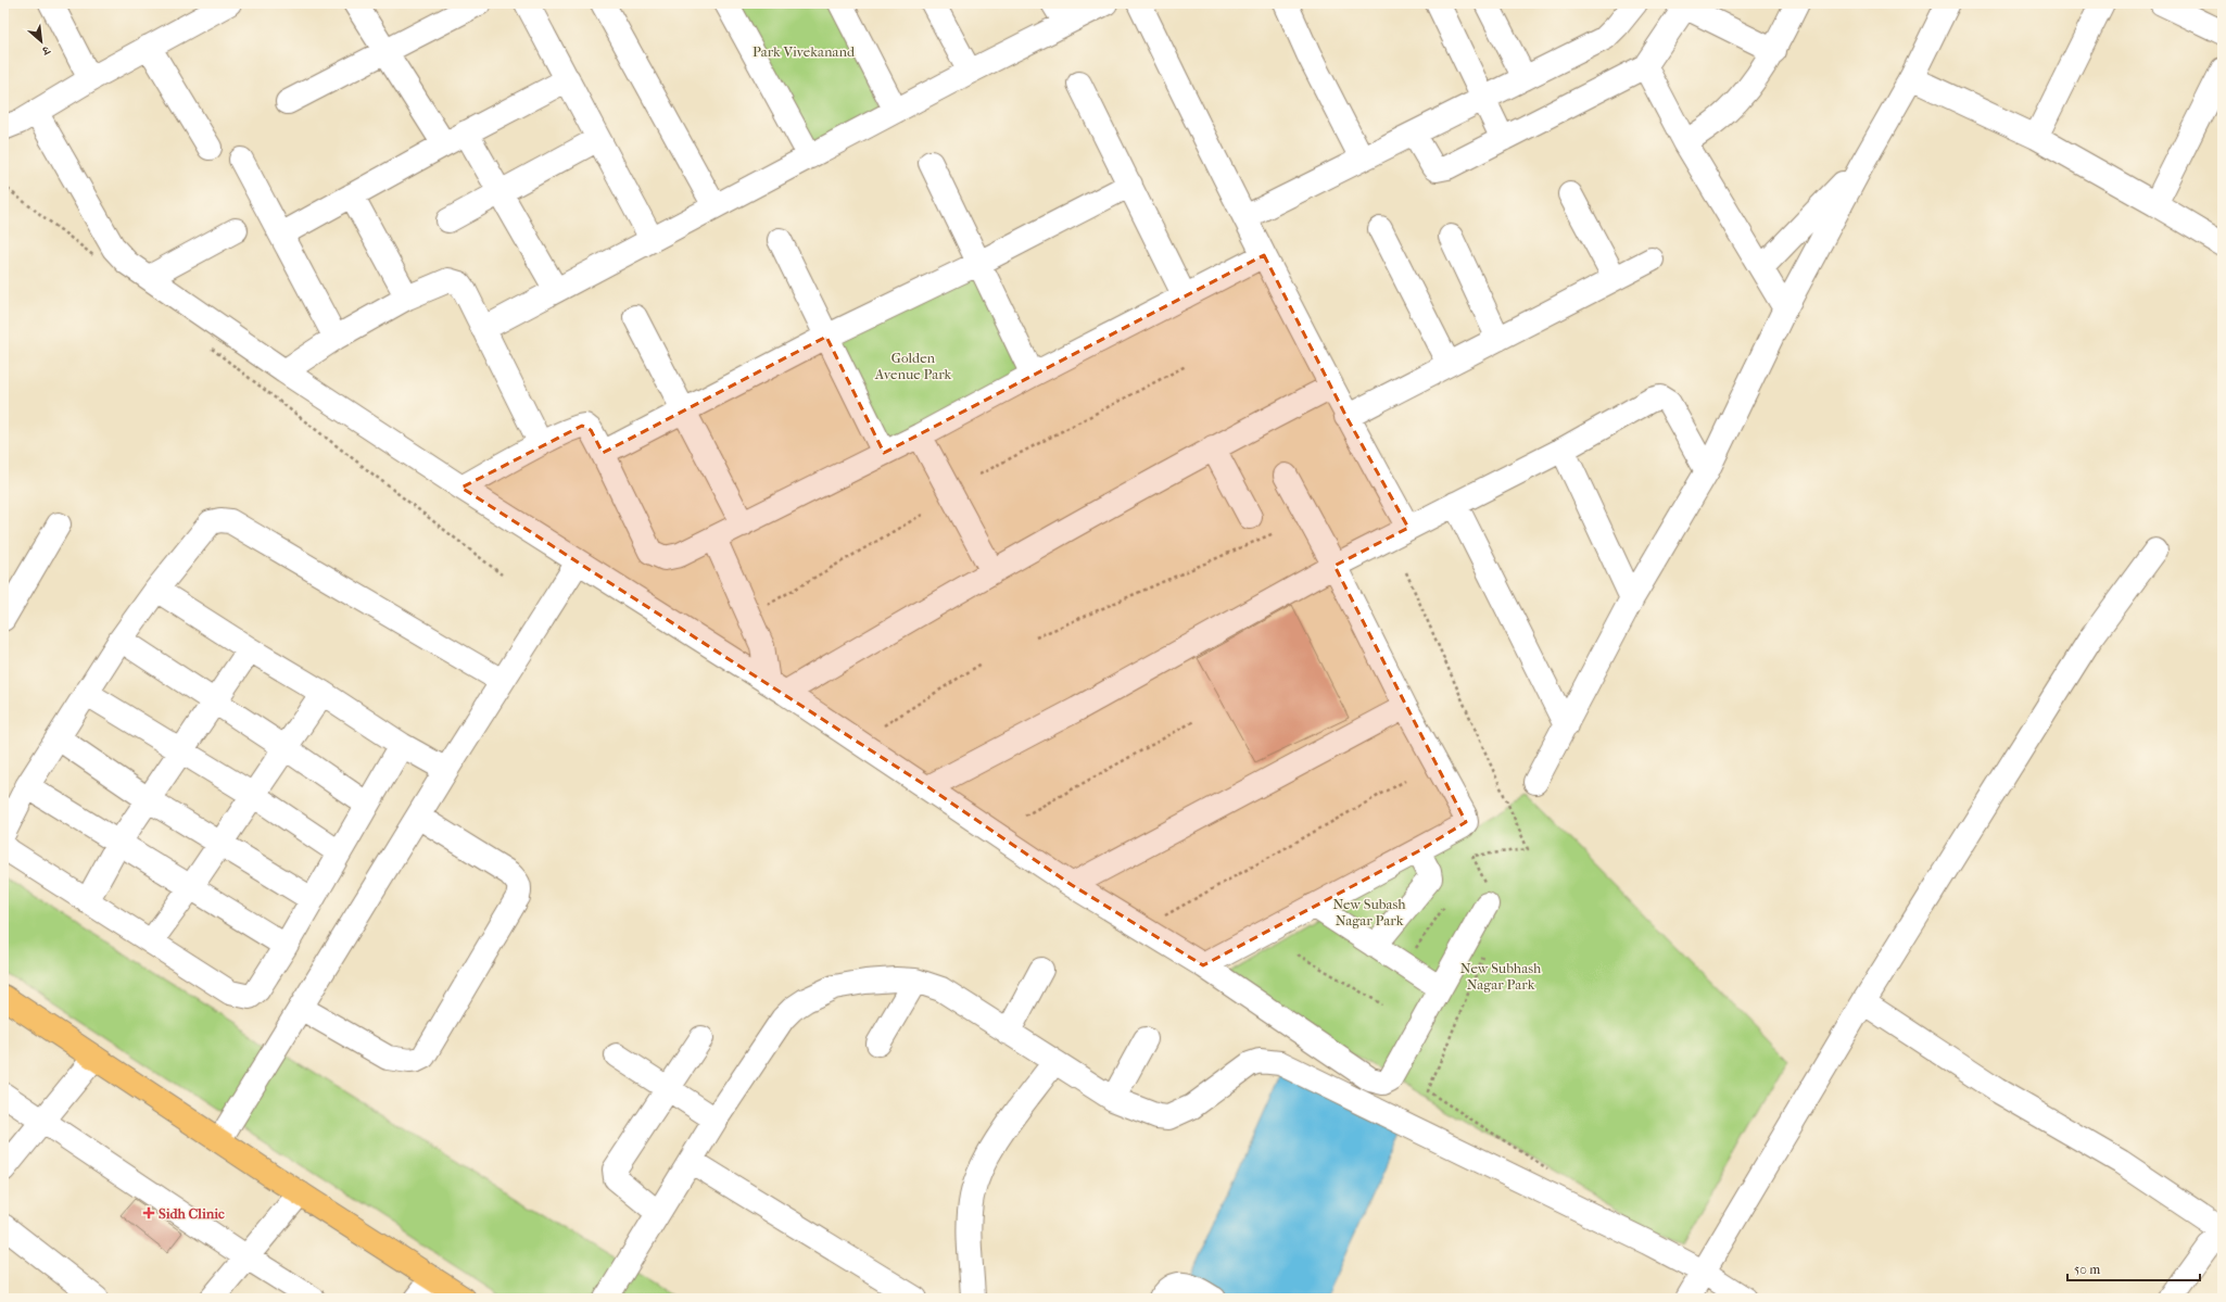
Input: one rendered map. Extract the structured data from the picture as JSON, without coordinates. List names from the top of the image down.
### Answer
{
  "parks": [
    "Park Vivekanand",
    "Golden Avenue Park",
    "New Subash Nagar Park",
    "New Subhash Nagar Park"
  ],
  "places": {
    "health": ["Sidh Clinic"]
  },
  "scale_bar": "50 m",
  "north": "bottom right"
}
